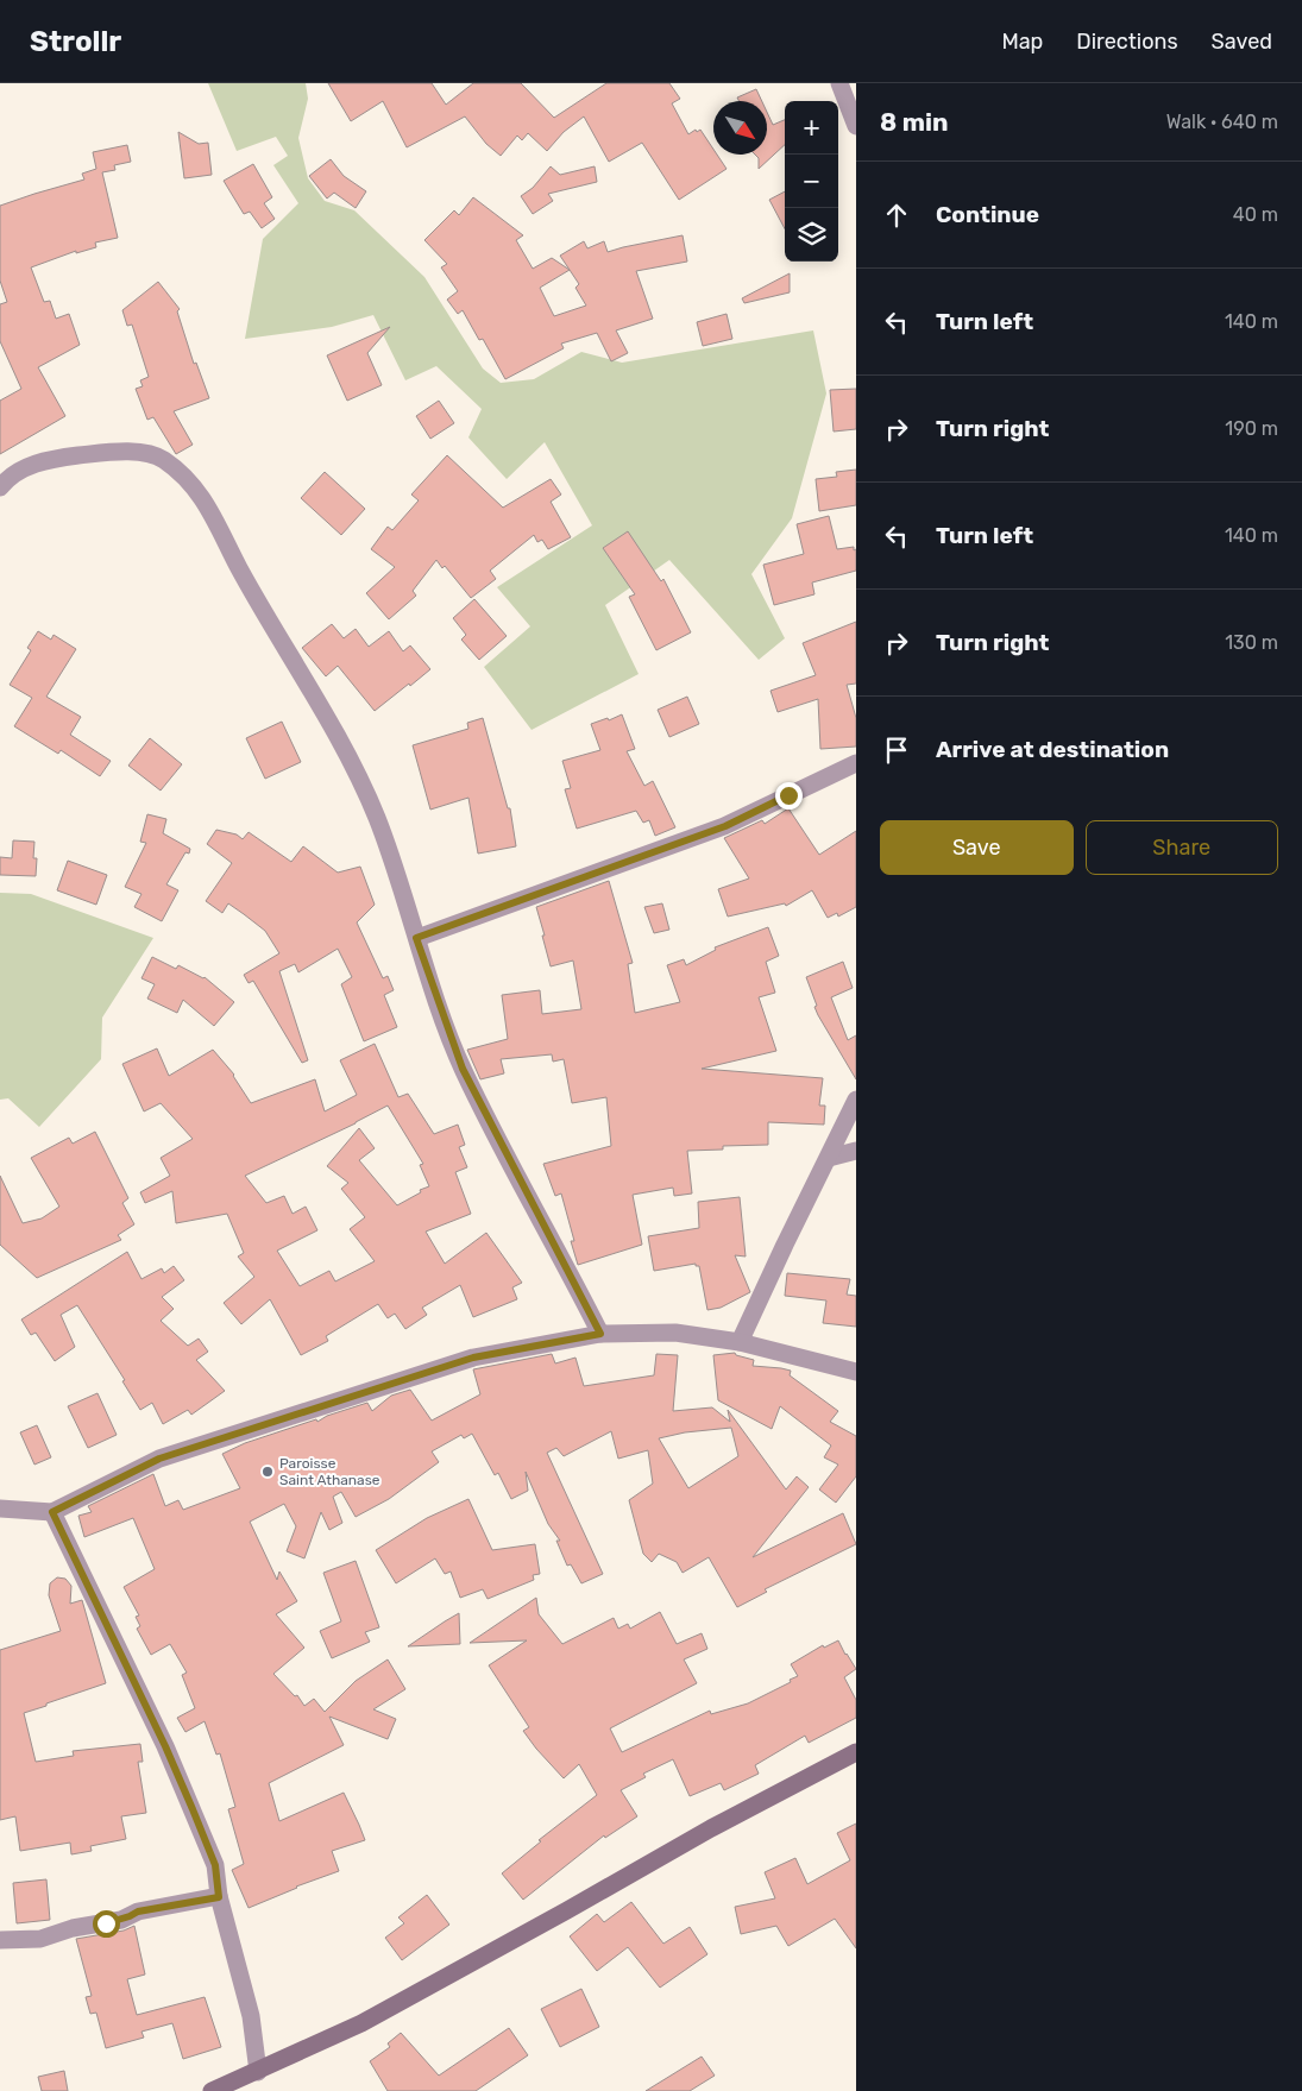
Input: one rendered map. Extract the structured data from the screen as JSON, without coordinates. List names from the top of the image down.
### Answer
{
  "places": ["Paroisse Saint Athanase"],
  "north": "bottom right",
  "page": {
    "header": "Strollr",
    "nav": ["Map", "Directions", "Saved"],
    "heading": ["8 min", "Walk · 640 m"],
    "map_buttons": ["+", "−"],
    "list": [
      ["Continue", "40 m"],
      ["Turn left", "140 m"],
      ["Turn right", "190 m"],
      ["Turn left", "140 m"],
      ["Turn right", "130 m"],
      "Arrive at destination"
    ],
    "buttons": ["Save", "Share"]
  }
}
